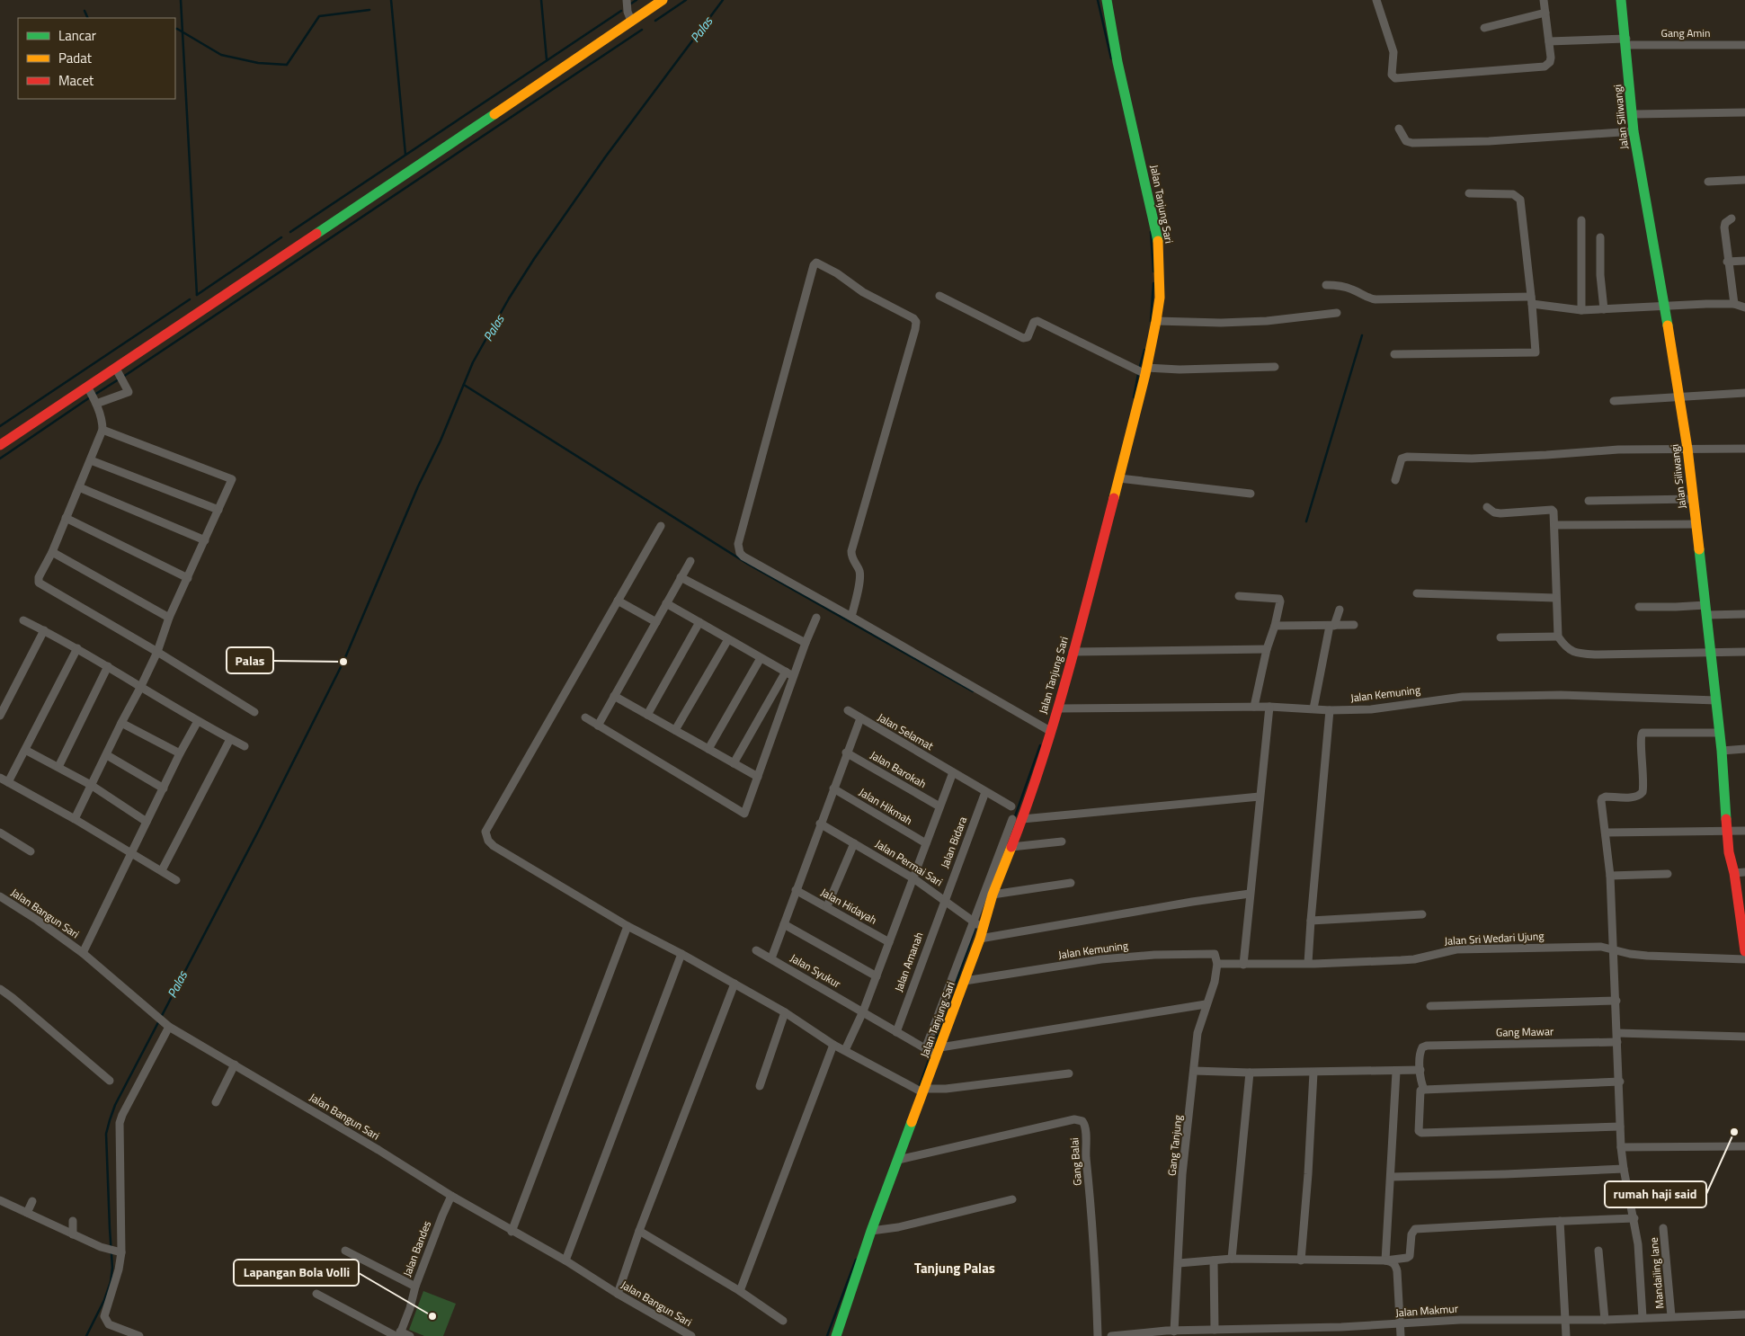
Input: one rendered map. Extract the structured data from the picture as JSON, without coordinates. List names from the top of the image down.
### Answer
{
  "streets": {
    "street": [
      "Gang Amin",
      "Jalan Siliwangi",
      "Jalan Tanjung Sari",
      "Jalan Kemuning",
      "Jalan Selamat",
      "Jalan Barokah",
      "Jalan Hikmah",
      "Jalan Bidara",
      "Jalan Permai Sari",
      "Jalan Hidayah",
      "Jalan Bangun Sari",
      "Jalan Sri Wedari Ujung",
      "Jalan Amanah",
      "Jalan Syukur",
      "Gang Mawar",
      "Gang Tanjung",
      "Gang Balai",
      "Jalan Bandes",
      "Mandailing lane",
      "Jalan Makmur"
    ]
  },
  "crossings": [
    ["Gang Amin", "Jalan Siliwangi"],
    ["Jalan Siliwangi", "Jalan Kemuning"],
    ["Jalan Tanjung Sari", "Jalan Kemuning"],
    ["Jalan Tanjung Sari", "Jalan Permai Sari"],
    ["Jalan Tanjung Sari", "Jalan Syukur"],
    ["Jalan Tanjung Sari", "Gang Balai"],
    ["Jalan Kemuning", "Jalan Sri Wedari Ujung"],
    ["Jalan Kemuning", "Gang Tanjung"],
    ["Jalan Selamat", "Jalan Bidara"],
    ["Jalan Bidara", "Jalan Permai Sari"],
    ["Jalan Bidara", "Jalan Amanah"],
    ["Jalan Permai Sari", "Jalan Amanah"],
    ["Jalan Bangun Sari", "Jalan Bandes"],
    ["Jalan Sri Wedari Ujung", "Gang Tanjung"],
    ["Jalan Amanah", "Jalan Syukur"],
    ["Gang Tanjung", "Jalan Makmur"],
    ["Mandailing lane", "Jalan Makmur"]
  ],
  "districts": ["Tanjung Palas"],
  "water": ["Palas"],
  "places": ["Palas", "rumah haji said", "Lapangan Bola Volli"],
  "legend": ["Lancar", "Padat", "Macet"]
}
